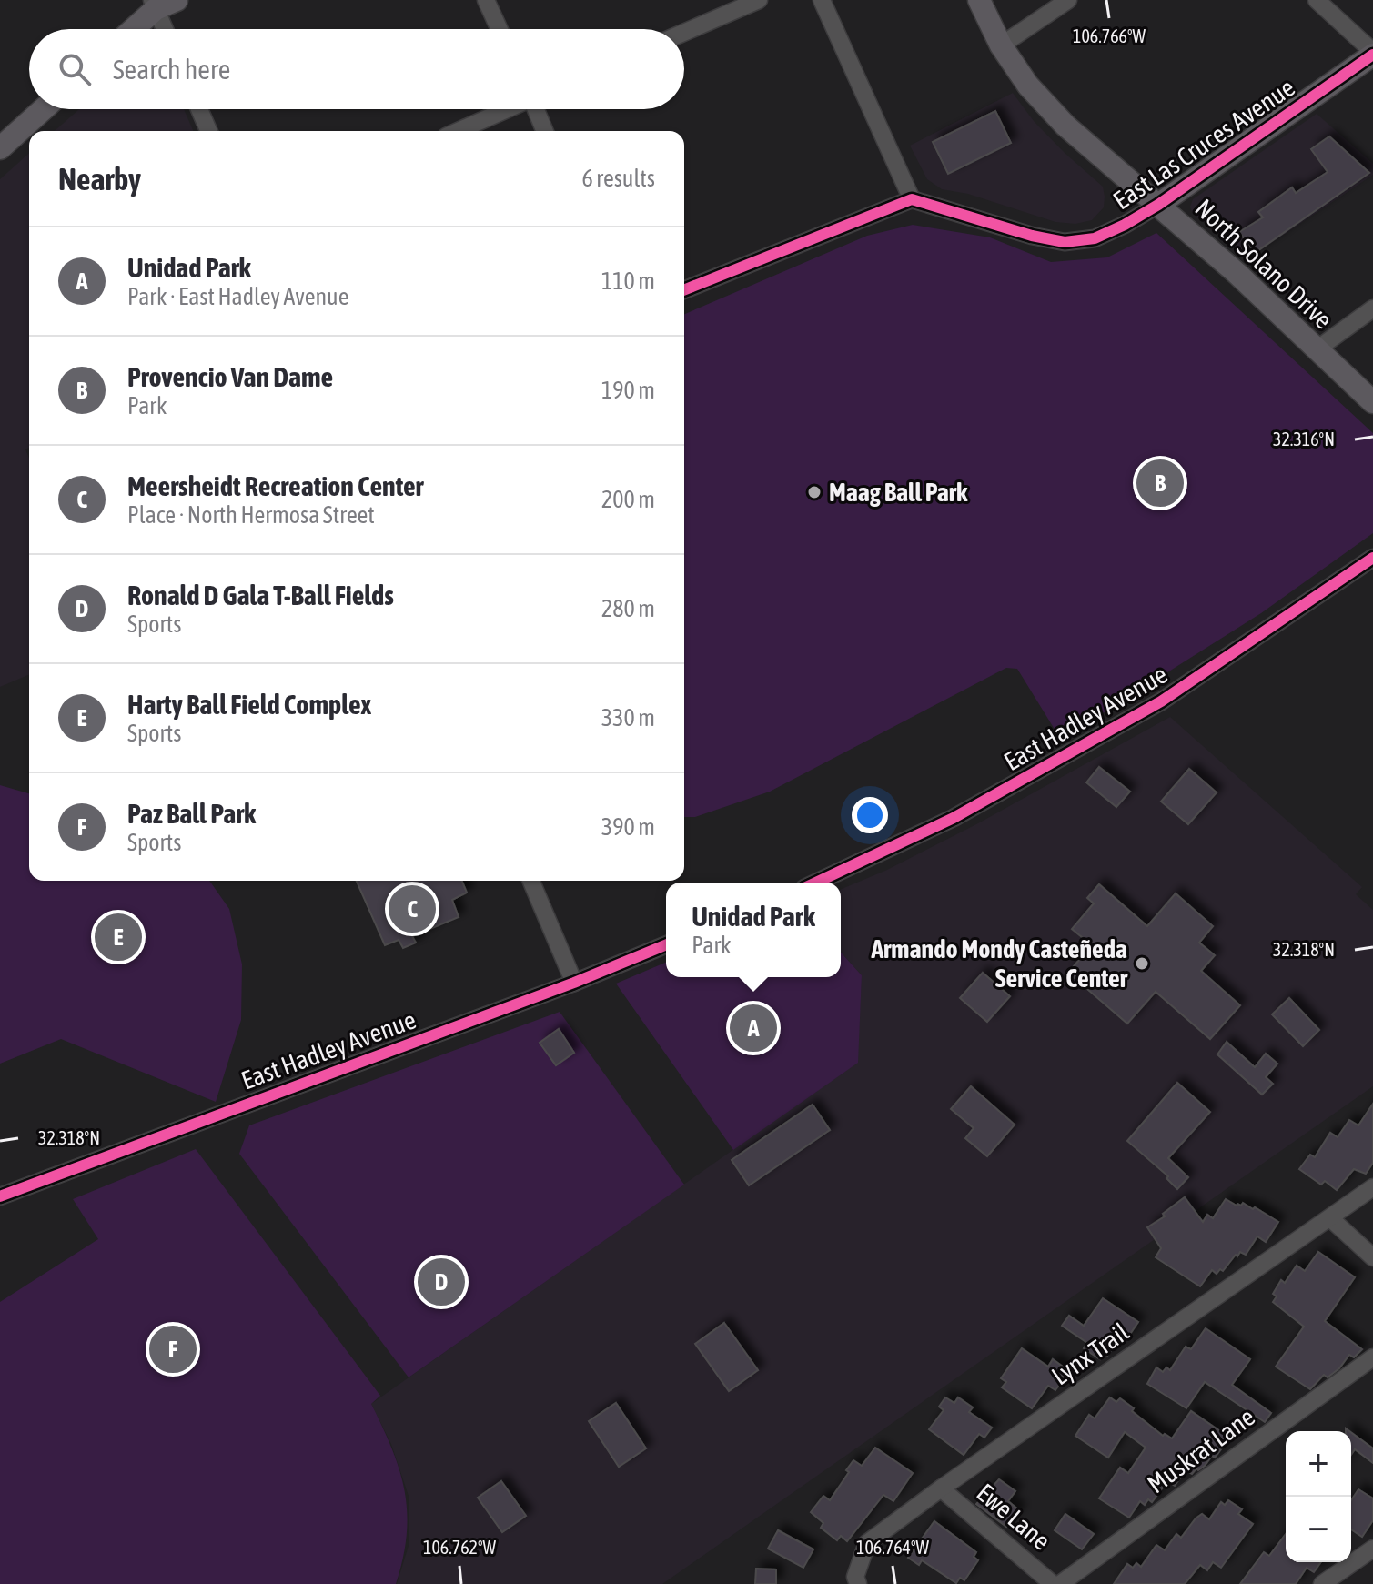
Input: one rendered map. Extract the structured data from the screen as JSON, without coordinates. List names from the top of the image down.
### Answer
{
  "streets": {
    "main road": ["East Las Cruces Avenue", "North Solano Drive"],
    "street": [
      "East Hadley Avenue",
      "Lynx Trail",
      "Muskrat Lane",
      "Ewe Lane"
    ]
  },
  "crossings": [
    ["East Las Cruces Avenue", "North Solano Drive"],
    ["Lynx Trail", "Ewe Lane"]
  ],
  "places": ["Maag Ball Park", "Armando Mondy Casteñeda Service Center"],
  "page": {
    "search": "Search here",
    "heading": ["Nearby", "6 results"],
    "list": [
      {
        "mark": "A",
        "name": "Unidad Park",
        "note": "Park · East Hadley Avenue",
        "value": "110 m"
      },
      {
        "mark": "B",
        "name": "Provencio Van Dame",
        "note": "Park",
        "value": "190 m"
      },
      {
        "mark": "C",
        "name": "Meersheidt Recreation Center",
        "note": "Place · North Hermosa Street",
        "value": "200 m"
      },
      {
        "mark": "D",
        "name": "Ronald D Gala T-Ball Fields",
        "note": "Sports",
        "value": "280 m"
      },
      {
        "mark": "E",
        "name": "Harty Ball Field Complex",
        "note": "Sports",
        "value": "330 m"
      },
      {
        "mark": "F",
        "name": "Paz Ball Park",
        "note": "Sports",
        "value": "390 m"
      }
    ],
    "pins": [
      "B",
      "C",
      "E",
      "A",
      "D",
      "F"
    ],
    "popup": ["Unidad Park", "Park"],
    "map_buttons": ["+", "−"]
  },
  "coordinates": [
    "106.766°W",
    "32.316°N",
    "32.318°N",
    "106.762°W",
    "106.764°W"
  ]
}
